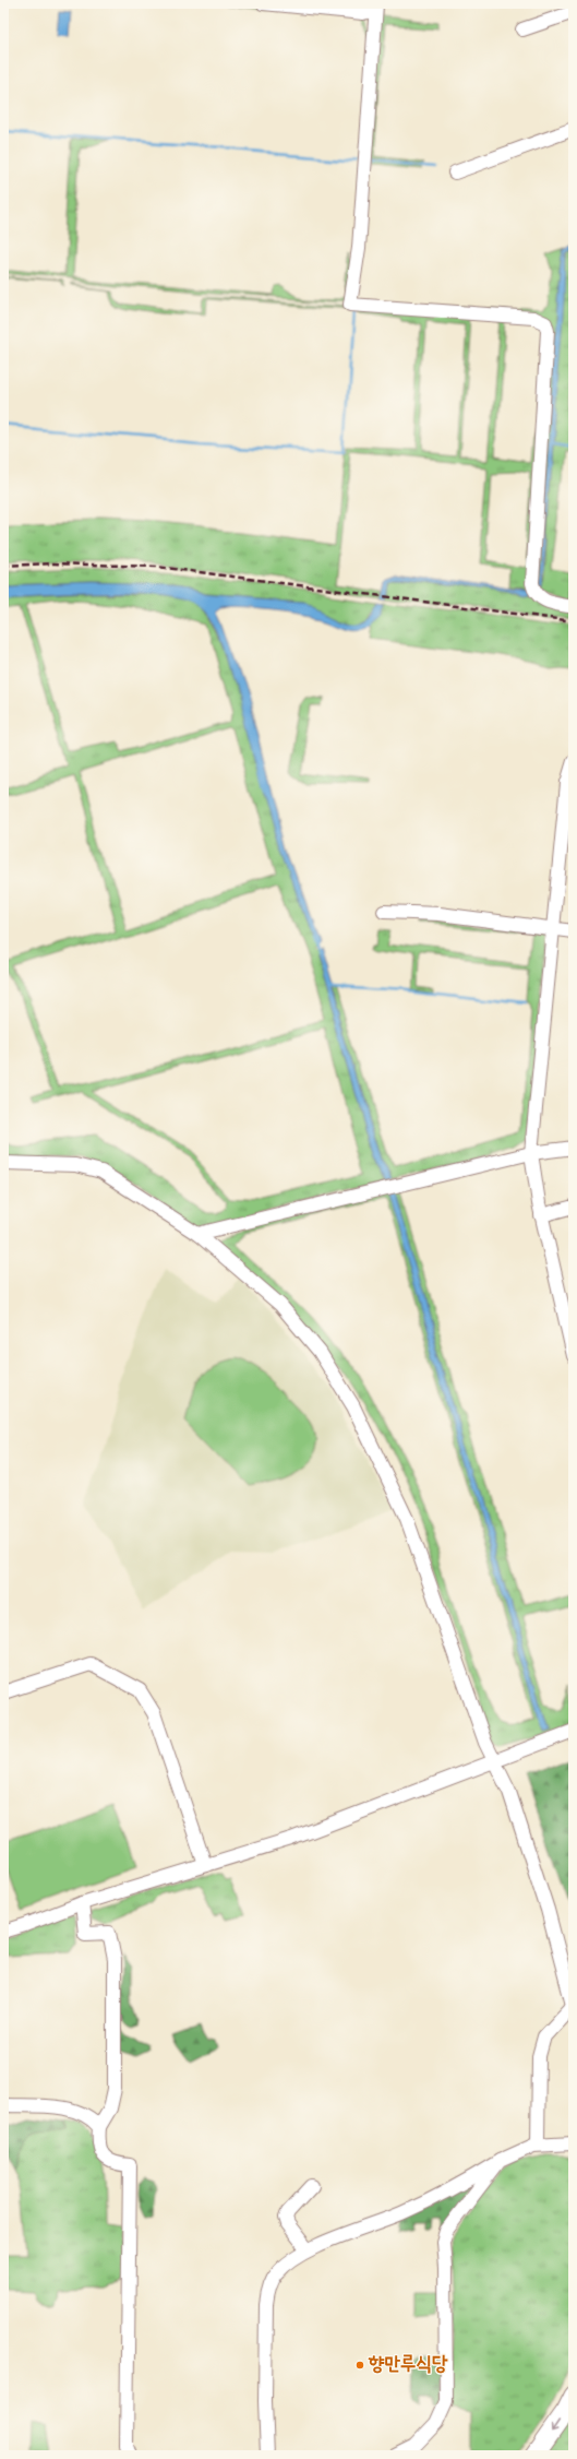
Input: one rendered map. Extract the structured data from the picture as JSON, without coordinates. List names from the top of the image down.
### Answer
{
  "places": ["향만루식당"]
}
